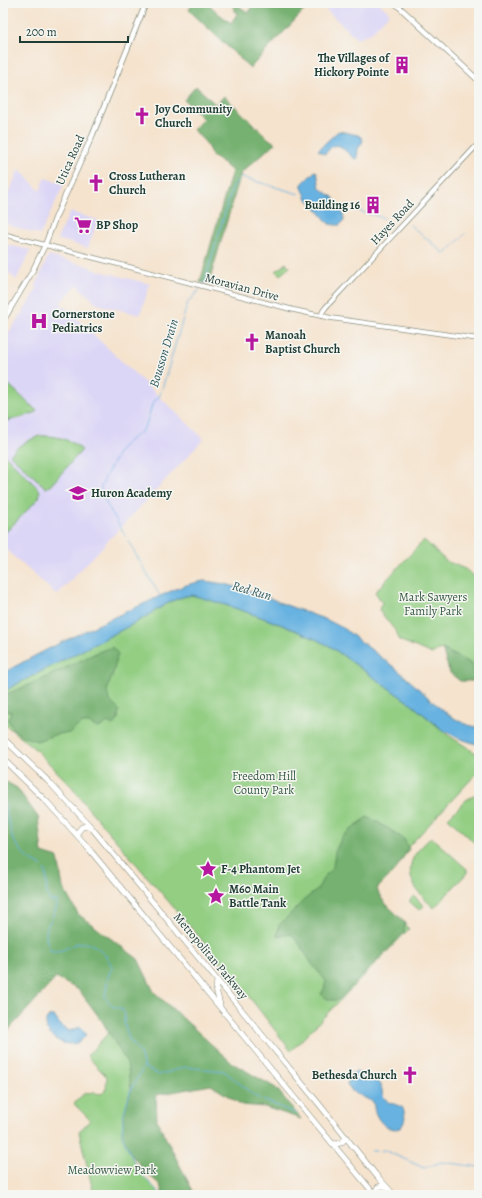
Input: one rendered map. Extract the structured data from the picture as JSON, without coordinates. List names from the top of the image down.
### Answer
{
  "streets": {
    "main road": ["Utica Road", "Metropolitan Parkway"],
    "street": ["Hayes Road", "Moravian Drive"]
  },
  "crossings": [
    ["Utica Road", "Moravian Drive"],
    ["Hayes Road", "Moravian Drive"]
  ],
  "water": ["Bousson Drain", "Red Run"],
  "parks": ["Mark Sawyers Family Park", "Freedom Hill County Park", "Meadowview Park"],
  "places": {
    "building": ["The Villages of Hickory Pointe", "Building 16"],
    "church": [
      "Joy Community Church",
      "Cross Lutheran Church",
      "Manoah Baptist Church",
      "Bethesda Church"
    ],
    "supermarket": ["BP Shop"],
    "hospital": ["Cornerstone Pediatrics"],
    "school or university": ["Huron Academy"],
    "place": ["F-4 Phantom Jet", "M60 Main Battle Tank"]
  },
  "scale_bar": "200 m"
}
